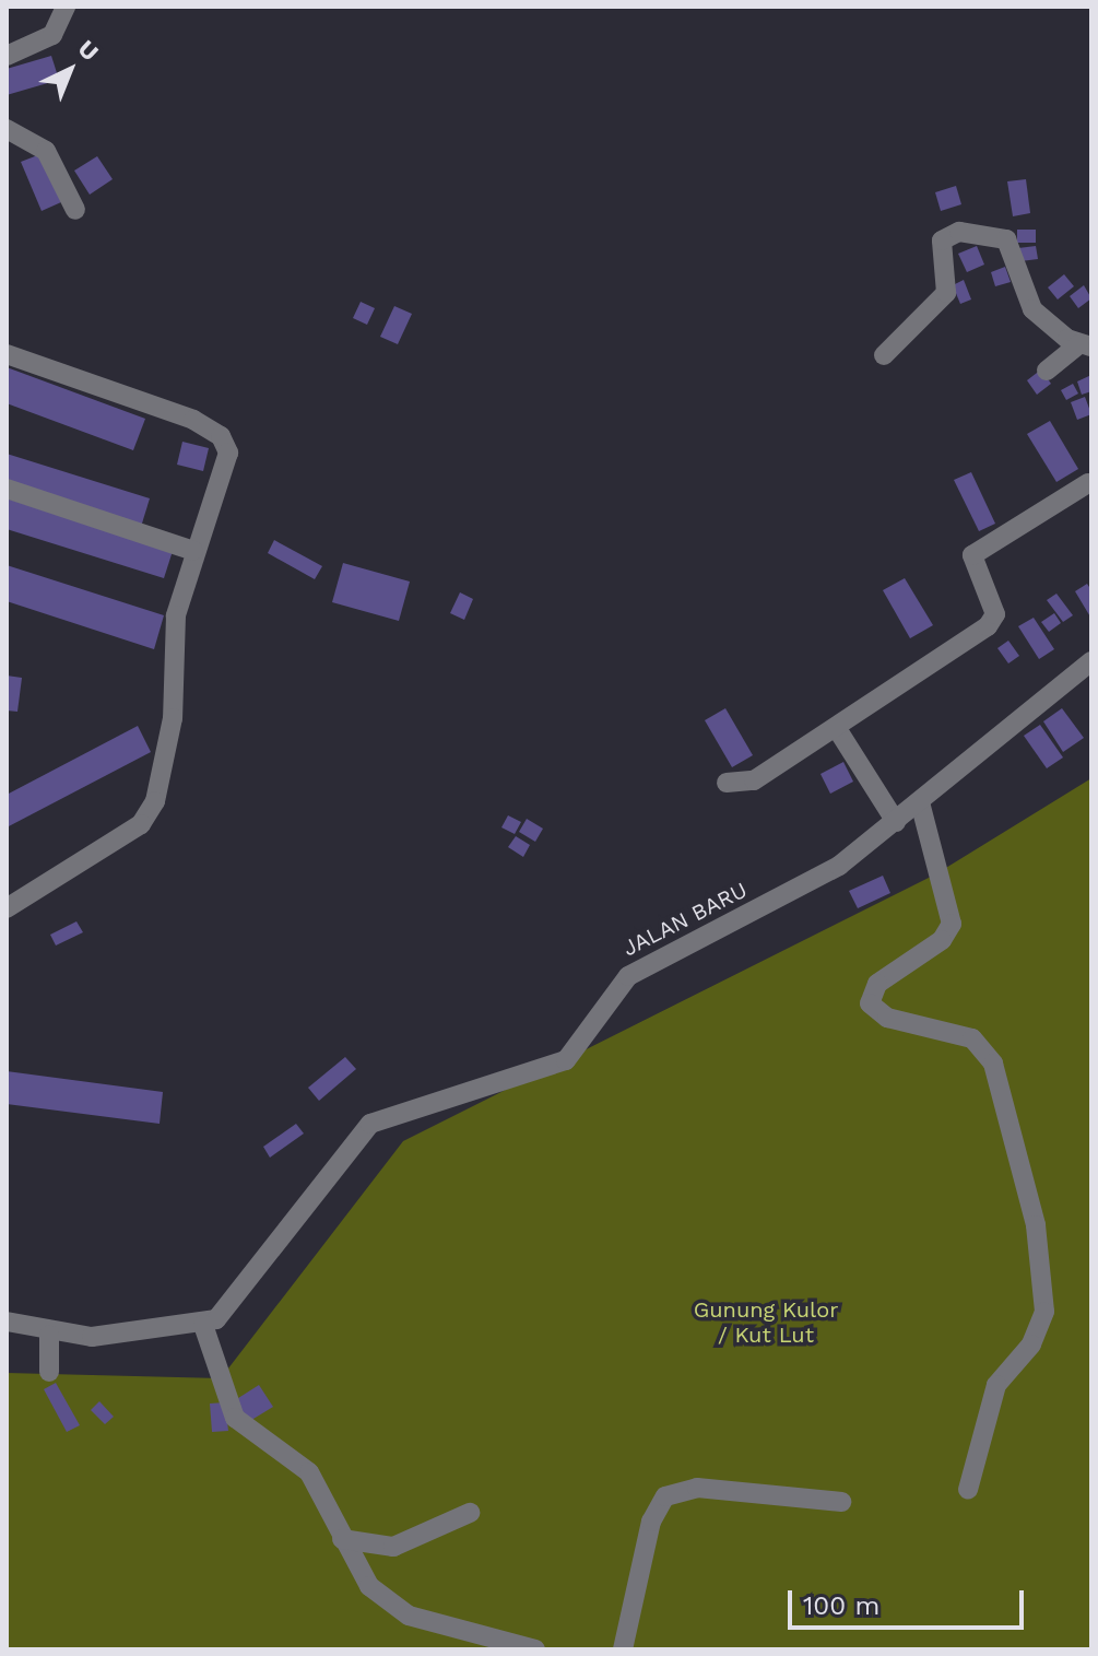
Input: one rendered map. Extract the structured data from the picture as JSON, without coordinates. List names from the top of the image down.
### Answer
{
  "streets": {
    "street": ["JALAN BARU"]
  },
  "parks": ["Gunung Kulor / Kut Lut"],
  "scale_bar": "100 m",
  "north": "top right"
}
